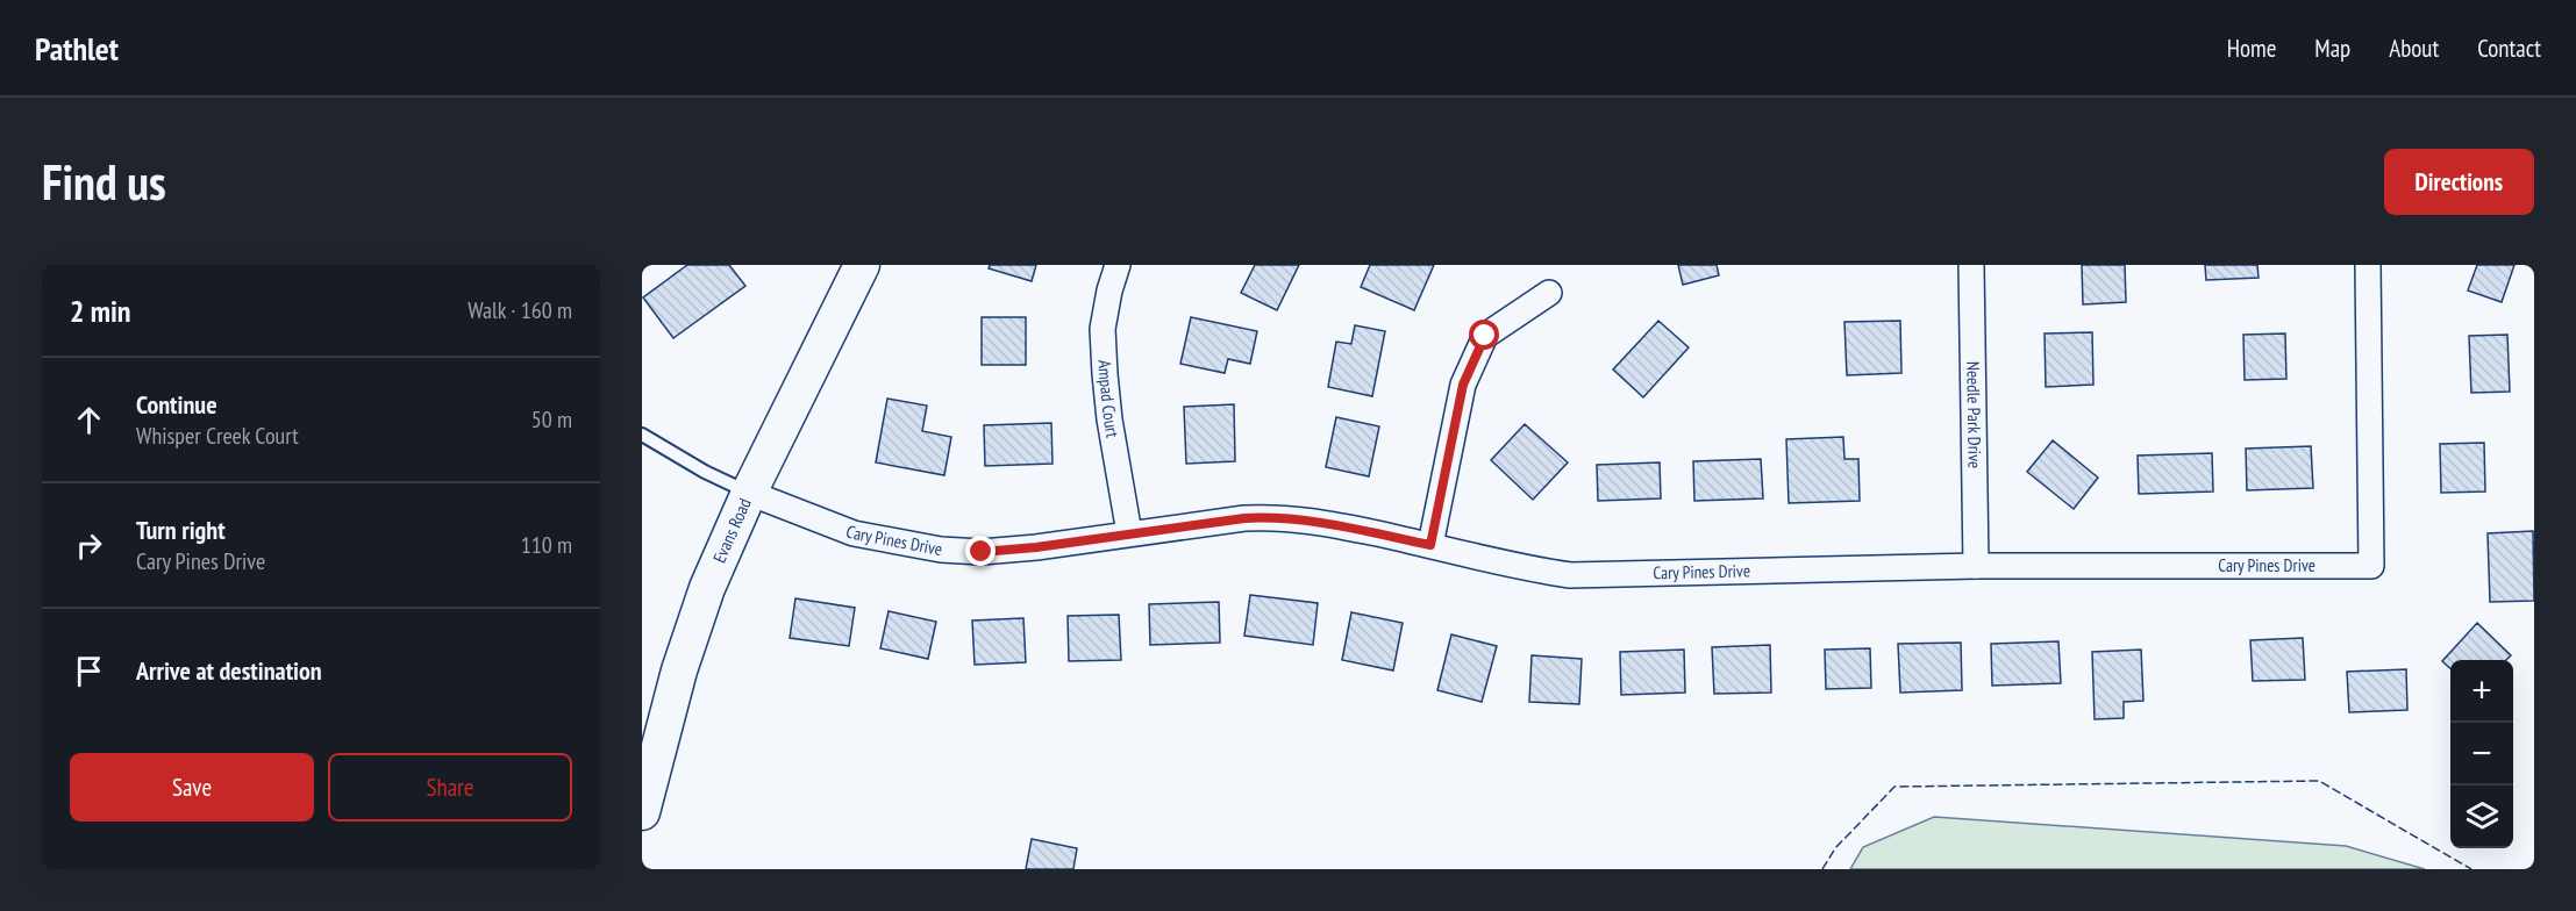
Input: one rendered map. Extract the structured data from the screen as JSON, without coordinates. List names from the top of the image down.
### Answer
{
  "streets": {
    "main road": ["Evans Road"],
    "street": ["Ampad Court", "Needle Park Drive", "Cary Pines Drive"]
  },
  "crossings": [
    ["Ampad Court", "Cary Pines Drive"],
    ["Needle Park Drive", "Cary Pines Drive"],
    ["Evans Road", "Cary Pines Drive"]
  ],
  "page": {
    "header": "Pathlet",
    "nav": [
      "Home",
      "Map",
      "About",
      "Contact"
    ],
    "buttons": [
      "Directions",
      ["Save", "Share"]
    ],
    "title": "Find us",
    "heading": ["2 min", "Walk · 160 m"],
    "list": [
      ["Continue", "Whisper Creek Court", "50 m"],
      ["Turn right", "Cary Pines Drive", "110 m"],
      "Arrive at destination"
    ],
    "map_buttons": ["+", "−"]
  }
}
